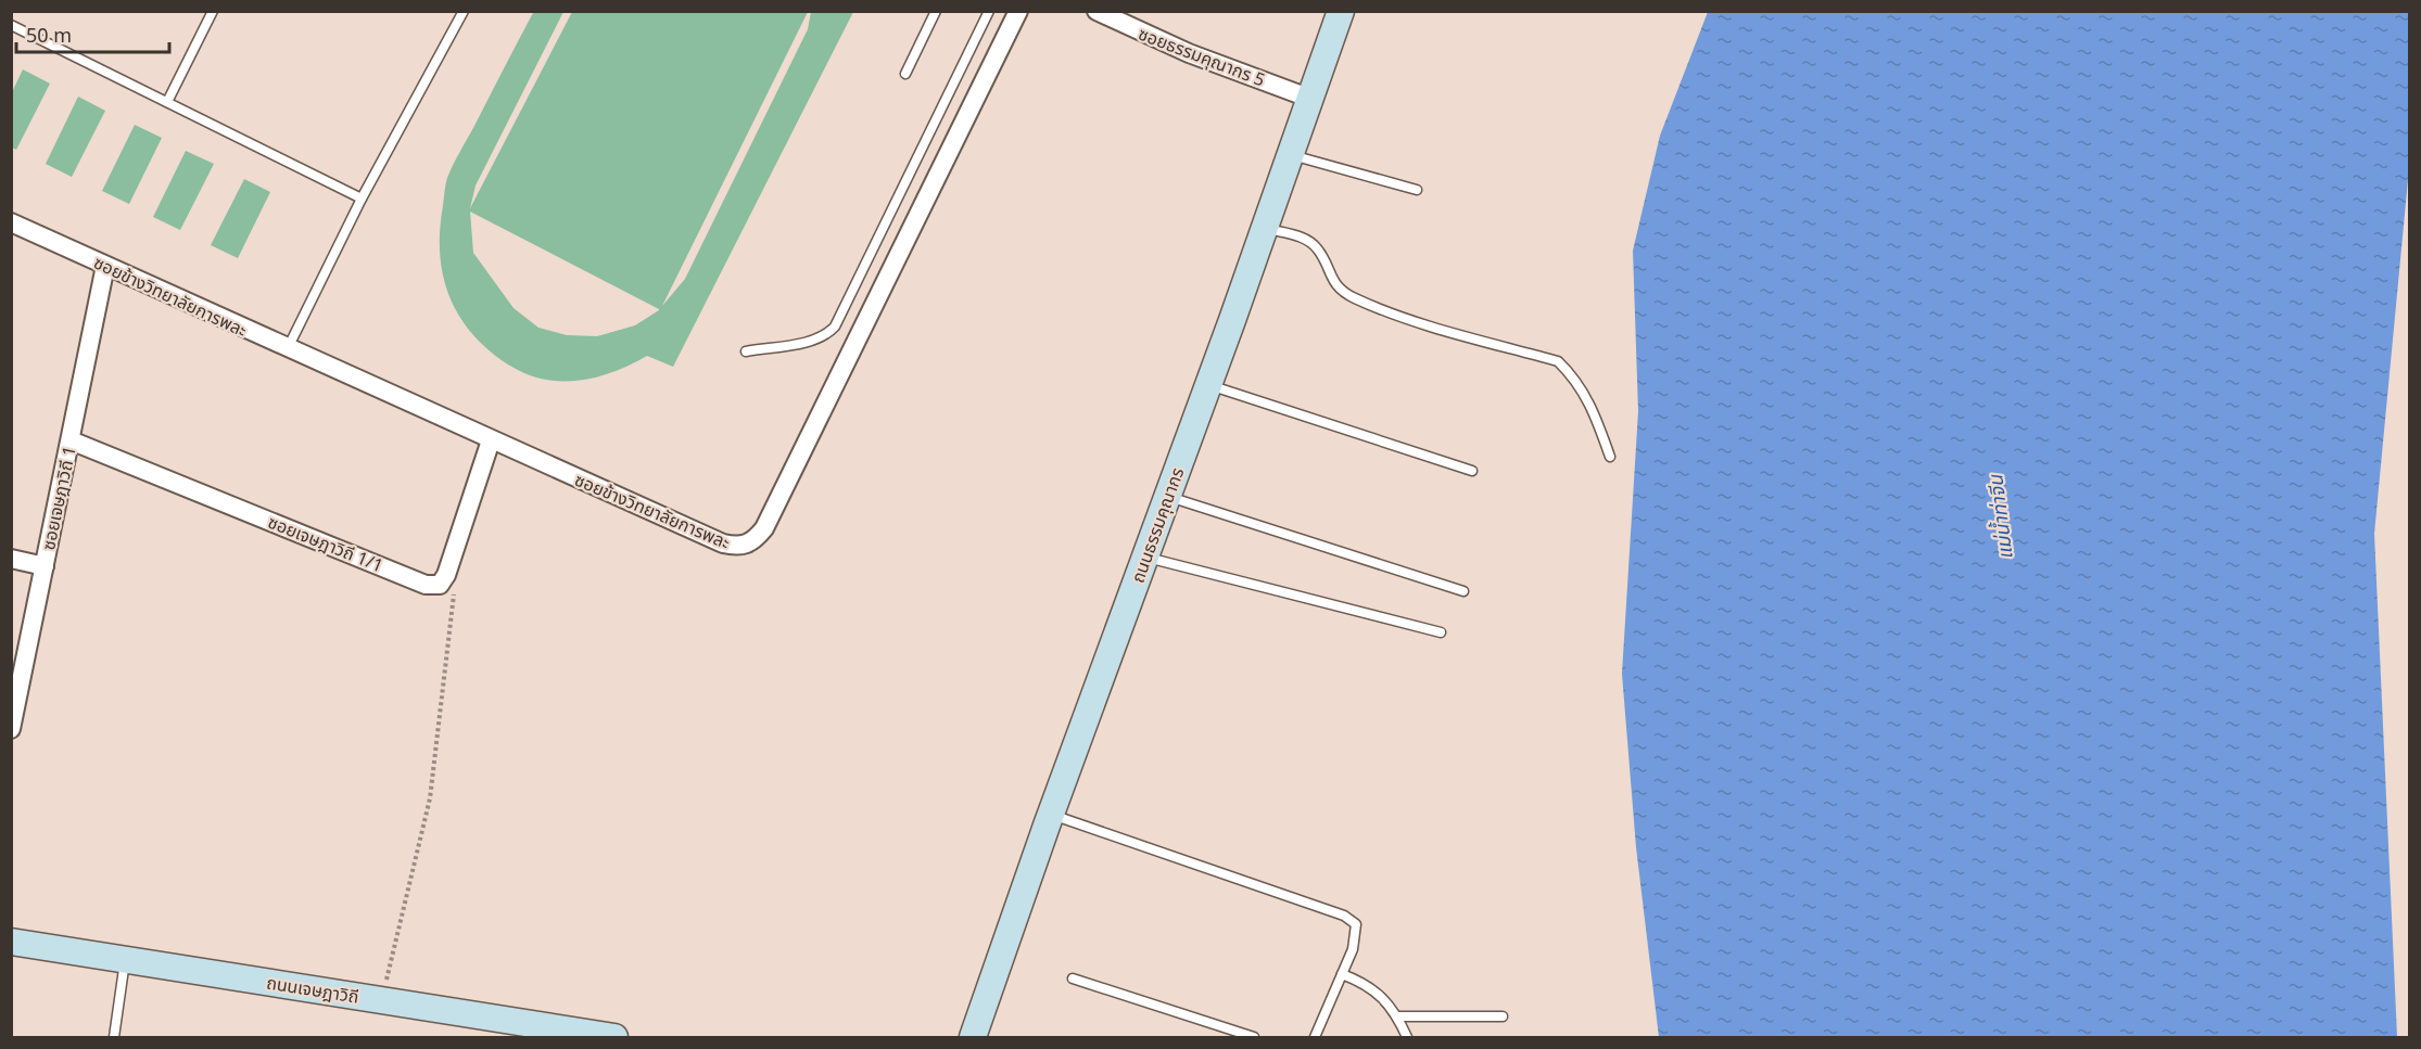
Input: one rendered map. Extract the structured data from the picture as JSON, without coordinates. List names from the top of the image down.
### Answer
{
  "streets": {
    "street": [
      "ซอยธรรมคุณากร 5",
      "ซอยข้างวิทยาลัยการพละ",
      "ซอยเจษฎาวิถี 1",
      "ถนนธรรมคุณากร",
      "ซอยเจษฎาวิถี 1/1",
      "ถนนเจษฎาวิถี"
    ]
  },
  "crossings": [
    ["ซอยธรรมคุณากร 5", "ถนนธรรมคุณากร"],
    ["ซอยข้างวิทยาลัยการพละ", "ซอยเจษฎาวิถี 1"],
    ["ซอยเจษฎาวิถี 1", "ซอยเจษฎาวิถี 1/1"]
  ],
  "water": ["แม่น้ำท่าจีน"],
  "scale_bar": "50 m"
}
